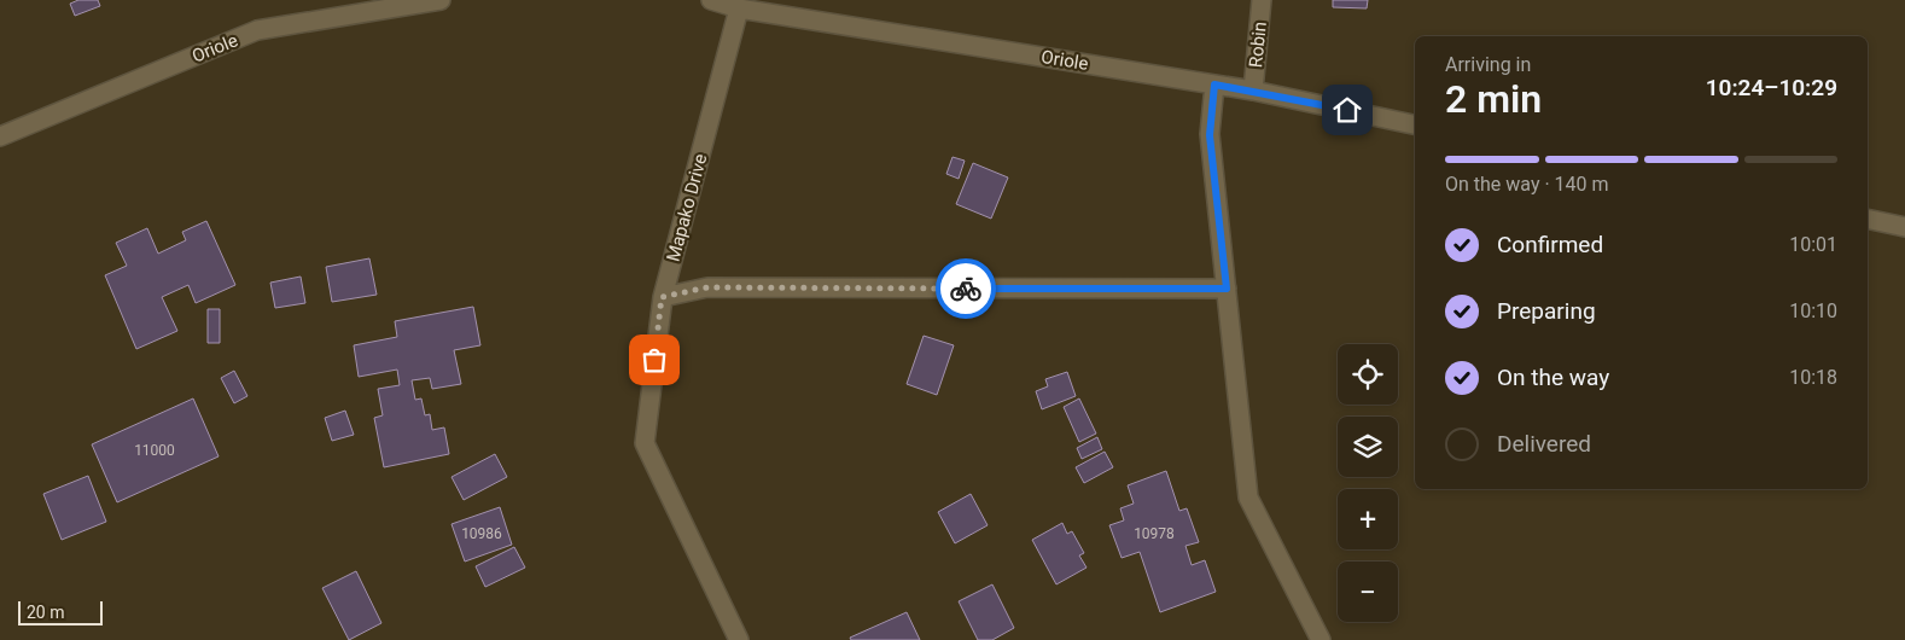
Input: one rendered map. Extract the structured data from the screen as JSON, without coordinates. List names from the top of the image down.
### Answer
{
  "streets": {
    "street": ["Robin", "Oriole", "Mapako Drive"]
  },
  "crossings": [
    ["Robin", "Oriole"],
    ["Oriole", "Mapako Drive"]
  ],
  "house_numbers": ["11000", "10986", "10978"],
  "scale_bar": "20 m",
  "page": {
    "heading": ["2 min", "Arriving in", "10:24–10:29"],
    "bar": "On the way · 140 m",
    "list": [
      ["Confirmed", "10:01"],
      ["Preparing", "10:10"],
      ["On the way", "10:18"],
      "Delivered"
    ],
    "map_buttons": ["+", "−"],
    "scale": "20 m"
  }
}
